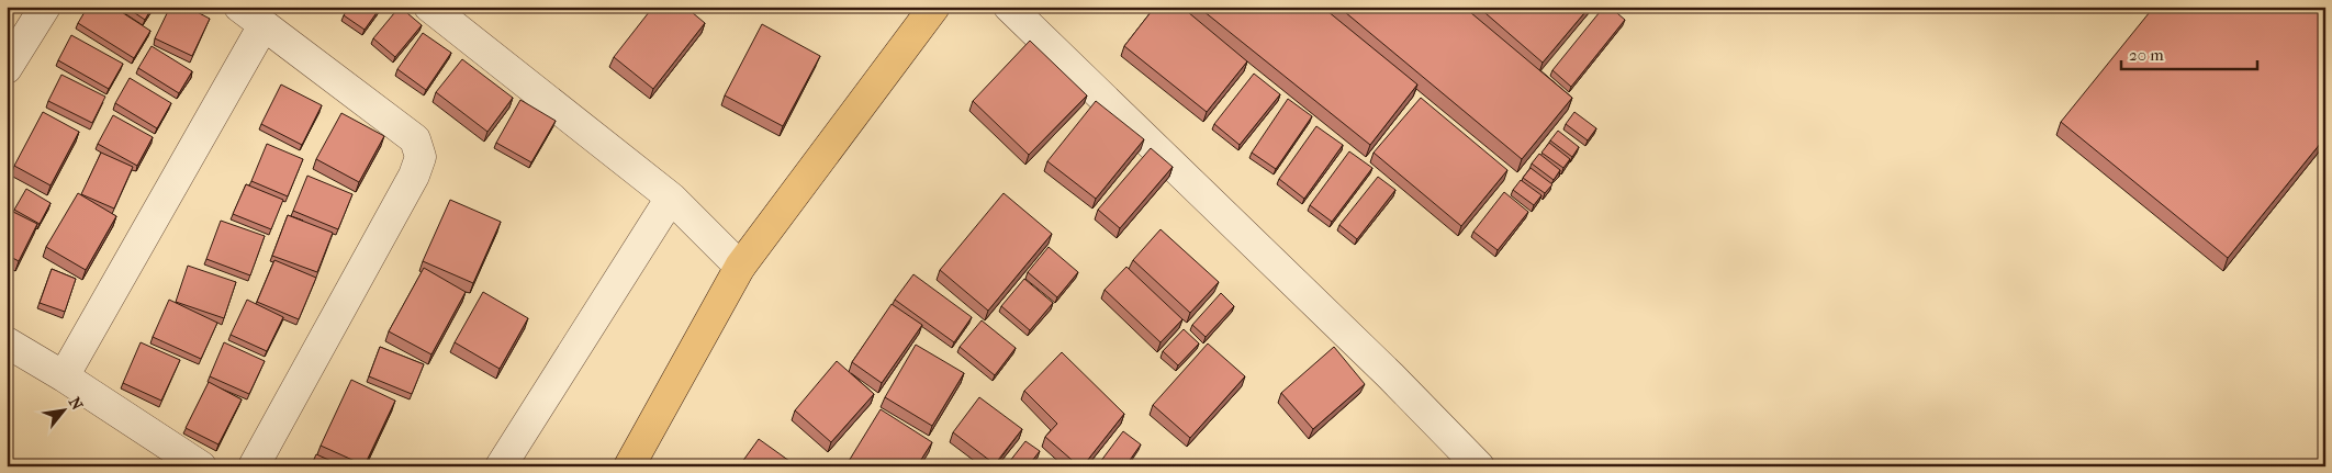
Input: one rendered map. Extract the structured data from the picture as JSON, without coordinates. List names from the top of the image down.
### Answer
{
  "scale_bar": "20 m",
  "north": "top right"
}
